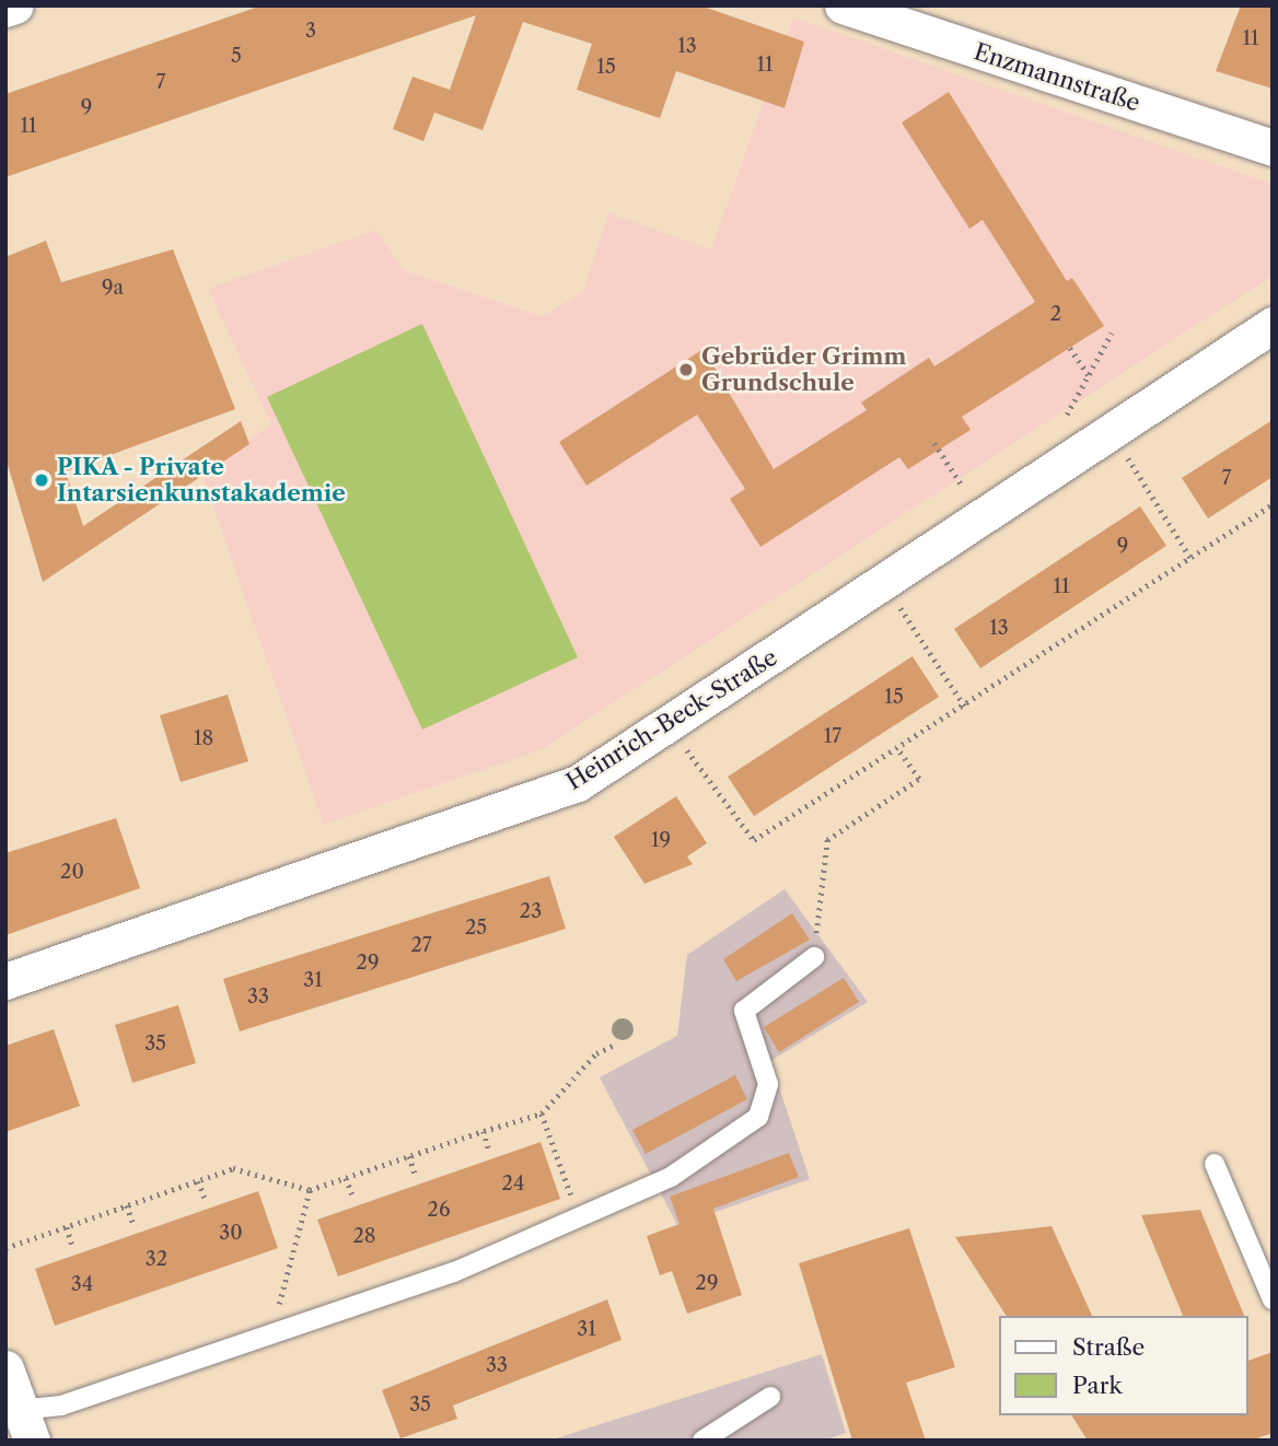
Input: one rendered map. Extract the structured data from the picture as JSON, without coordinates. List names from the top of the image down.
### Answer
{
  "streets": {
    "street": ["Enzmannstraße", "Heinrich-Beck-Straße"]
  },
  "places": ["Gebrüder Grimm Grundschule", "PIKA - Private Intarsienkunstakademie"],
  "house_numbers": [
    "3",
    "11",
    "13",
    "5",
    "11",
    "15",
    "7",
    "9",
    "11",
    "9a",
    "2",
    "7",
    "9",
    "11",
    "13",
    "15",
    "17",
    "18",
    "19",
    "20",
    "23",
    "25",
    "27",
    "29",
    "31",
    "33",
    "35",
    "24",
    "26",
    "30",
    "28",
    "32",
    "29",
    "34",
    "31",
    "33",
    "35"
  ],
  "legend": ["Straße", "Park"]
}
